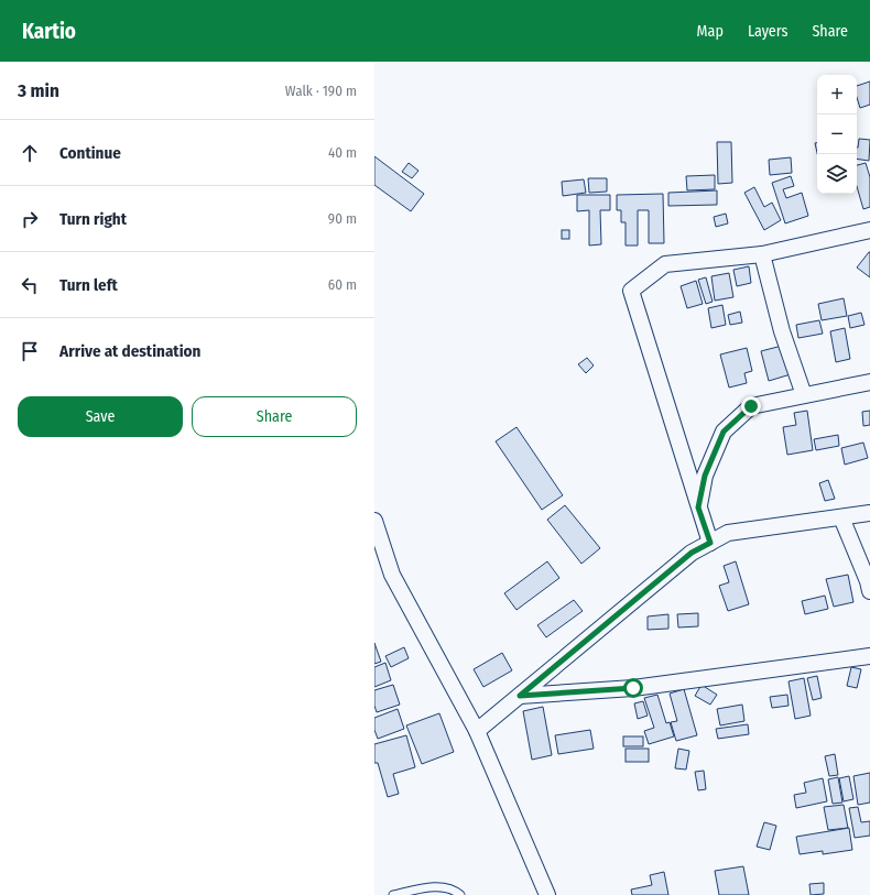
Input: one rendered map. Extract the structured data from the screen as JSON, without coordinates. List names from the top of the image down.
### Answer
{
  "page": {
    "header": "Kartio",
    "nav": ["Map", "Layers", "Share"],
    "heading": ["3 min", "Walk · 190 m"],
    "map_buttons": ["+", "−"],
    "list": [
      ["Continue", "40 m"],
      ["Turn right", "90 m"],
      ["Turn left", "60 m"],
      "Arrive at destination"
    ],
    "buttons": ["Save", "Share"]
  }
}
